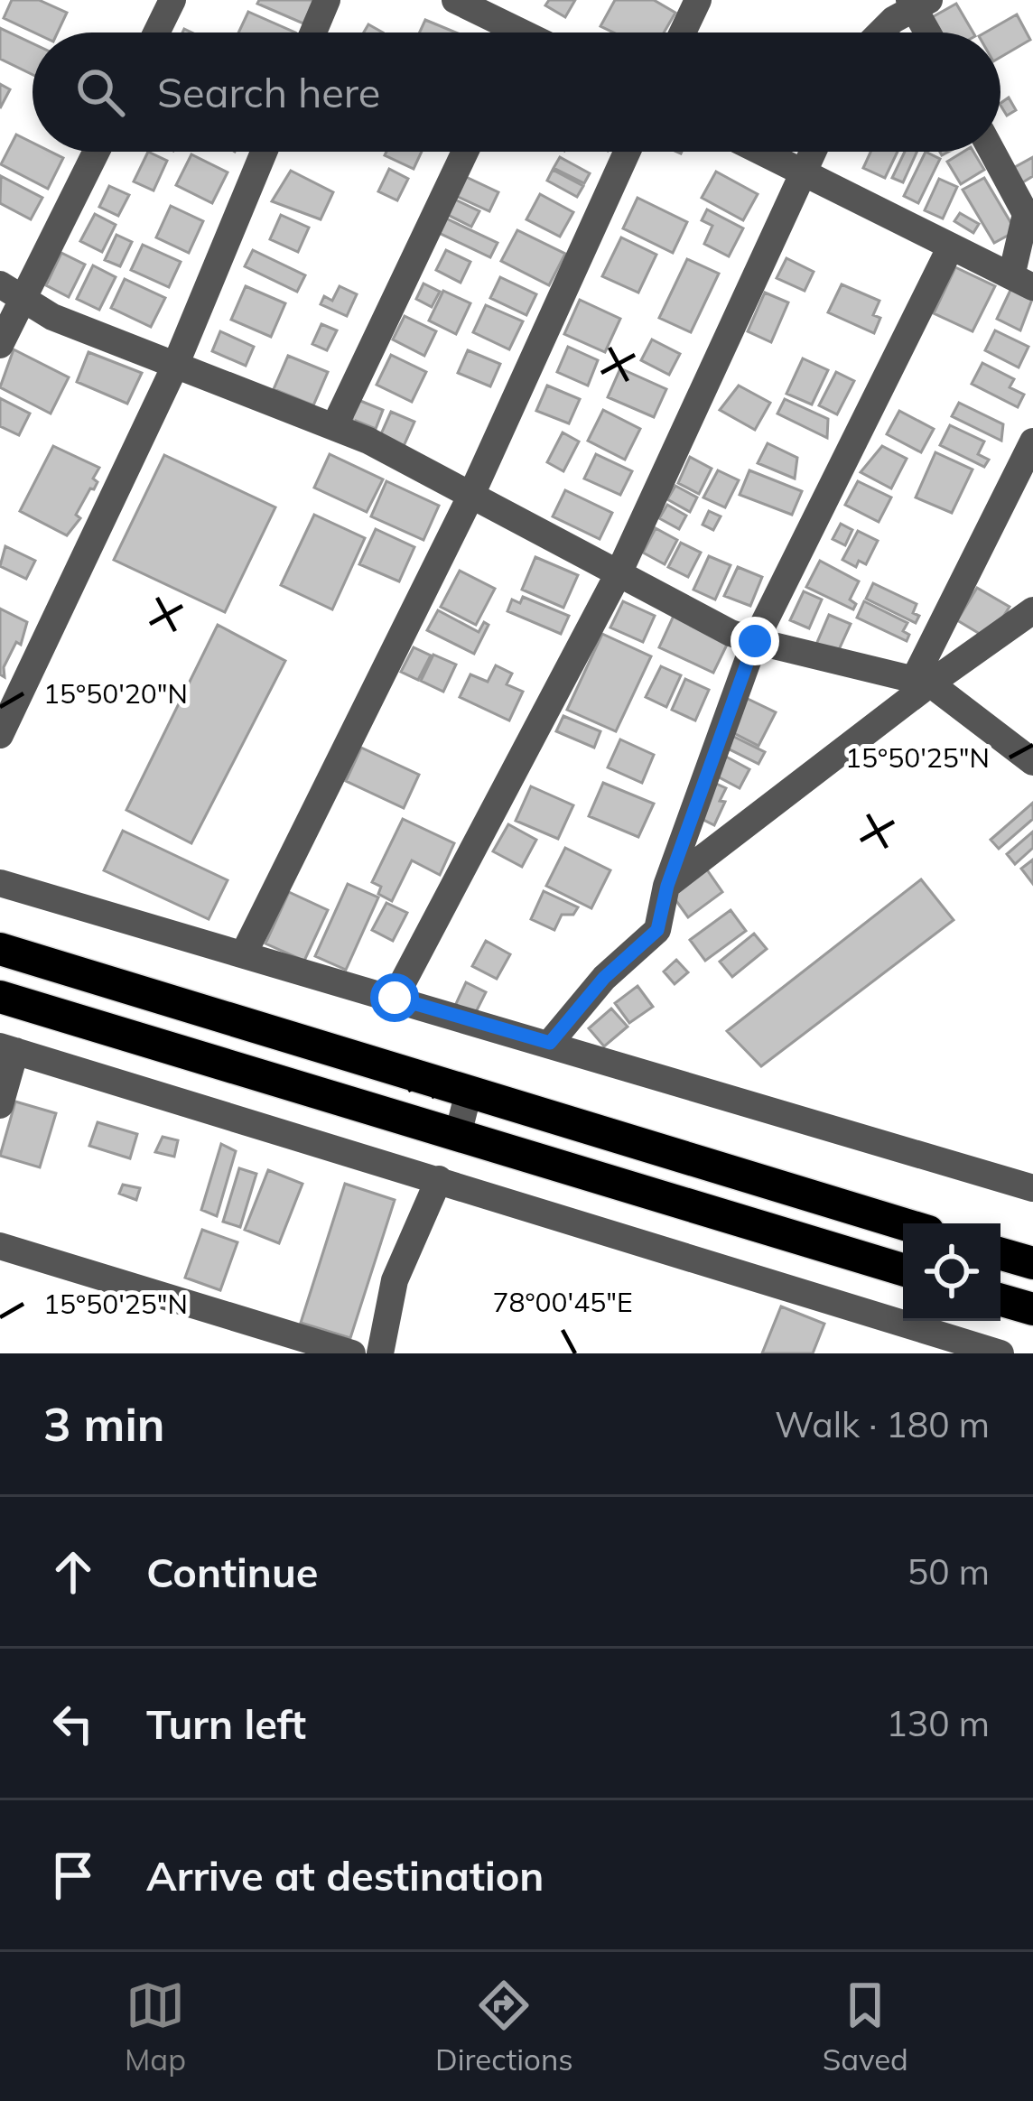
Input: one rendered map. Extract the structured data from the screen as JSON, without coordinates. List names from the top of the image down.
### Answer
{
  "page": {
    "search": "Search here",
    "heading": ["3 min", "Walk · 180 m"],
    "list": [
      ["Continue", "50 m"],
      ["Turn left", "130 m"],
      "Arrive at destination"
    ],
    "nav": ["Map", "Directions", "Saved"]
  },
  "coordinates": ["15°50'20\"N", "15°50'25\"N", "78°00'45\"E"]
}
